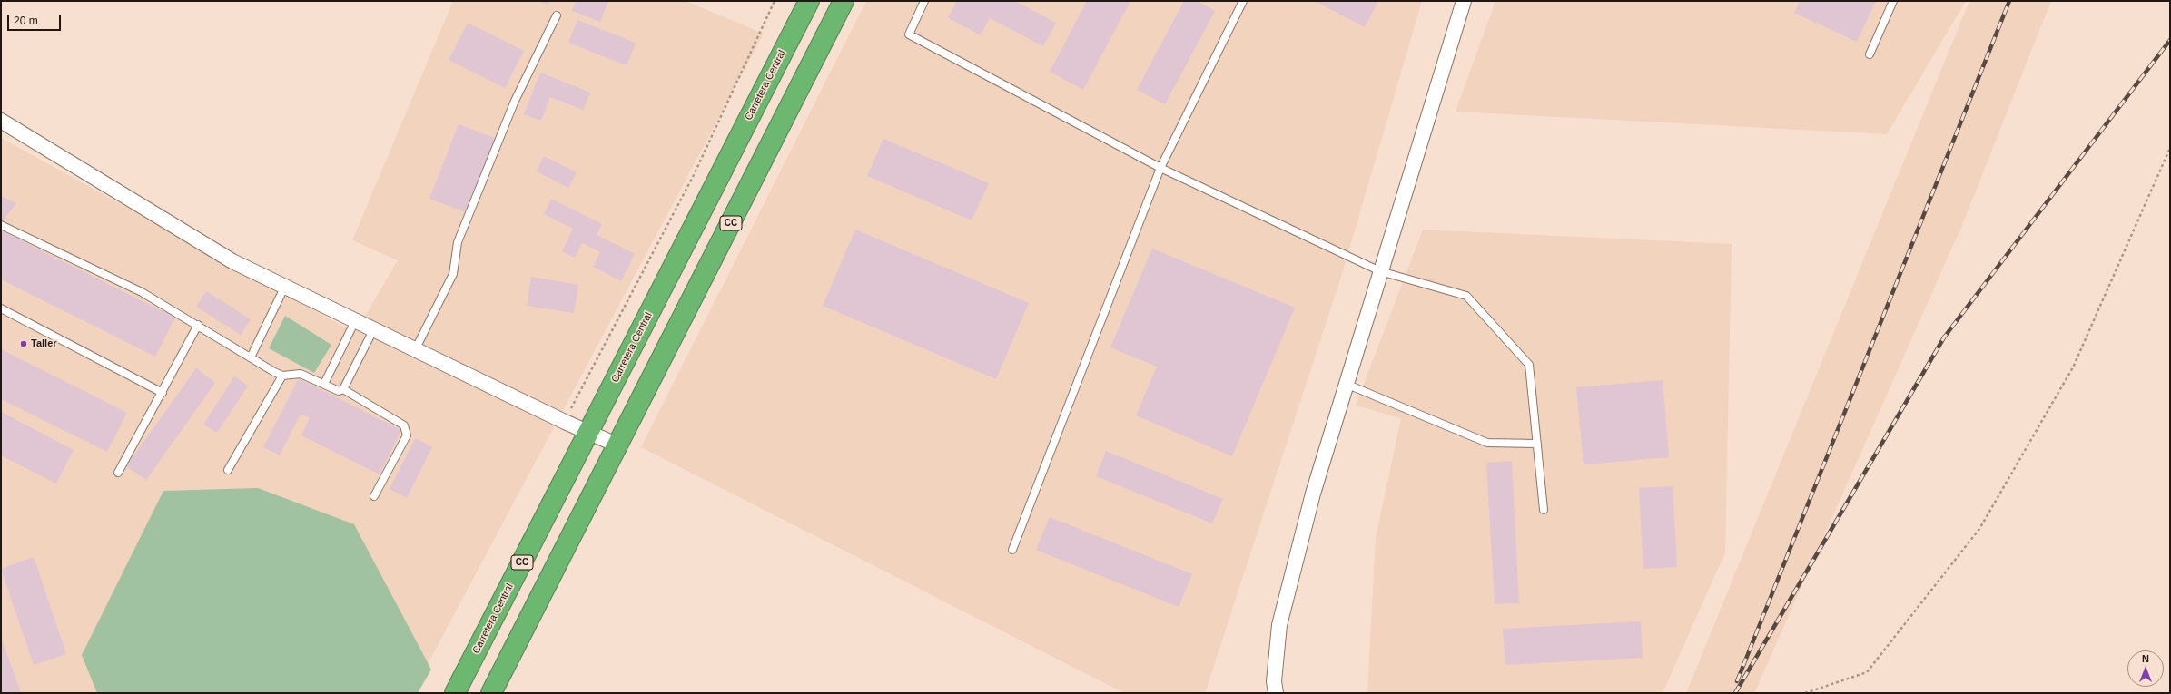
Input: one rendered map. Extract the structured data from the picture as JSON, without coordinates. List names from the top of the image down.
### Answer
{
  "streets": {
    "highway": ["Carretera Central", "CC"]
  },
  "places": ["Taller"],
  "scale_bar": "20 m",
  "north": "top"
}
